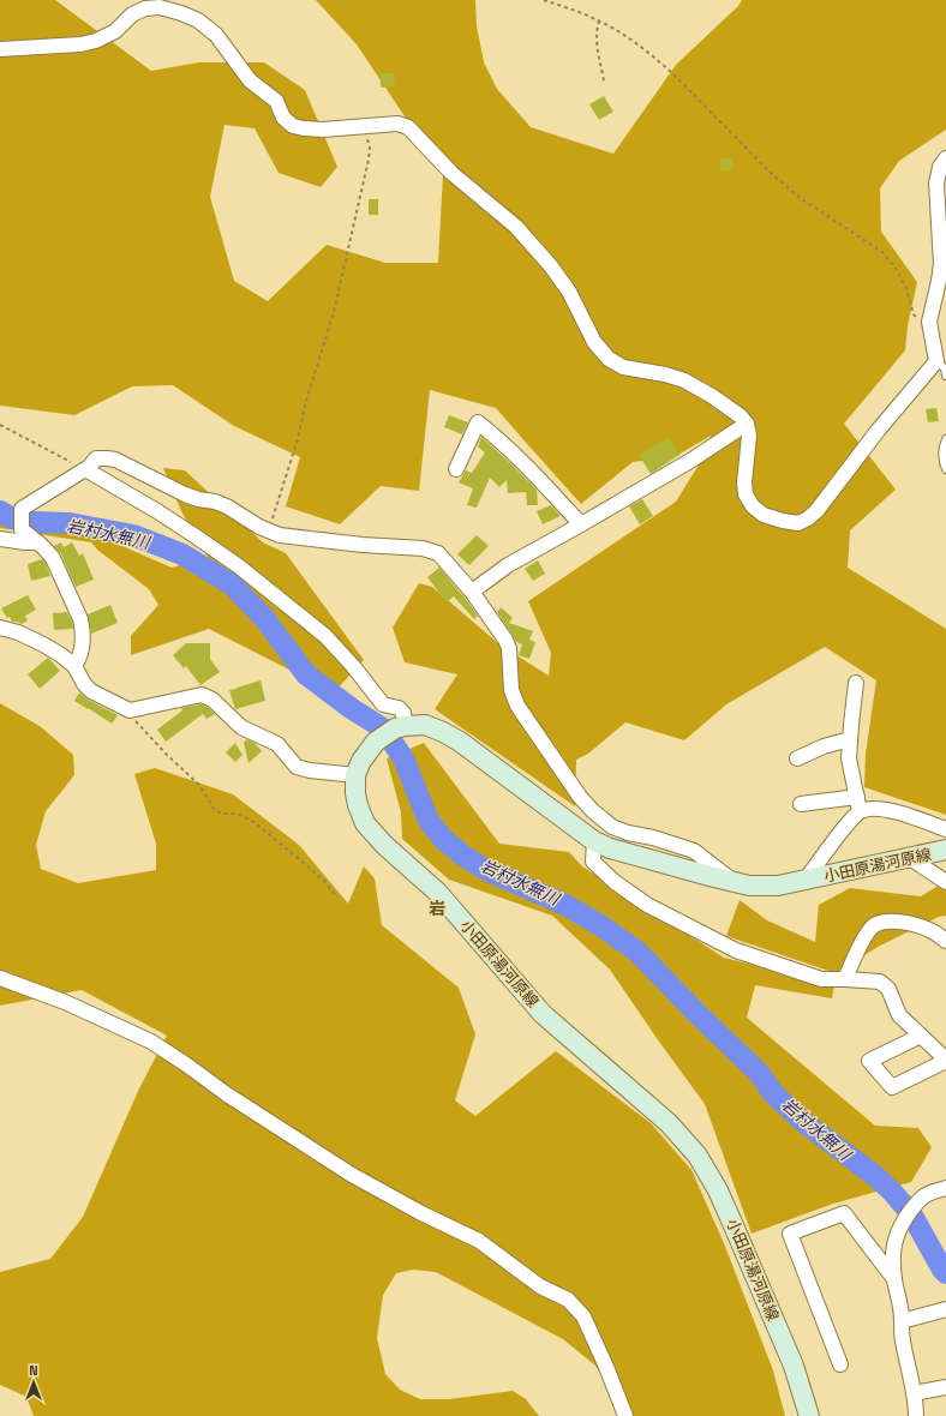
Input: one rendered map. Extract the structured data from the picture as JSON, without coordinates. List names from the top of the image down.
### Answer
{
  "streets": {
    "main road": ["小田原湯河原線"]
  },
  "districts": ["岩"],
  "water": ["岩村水無川"],
  "north": "top"
}
